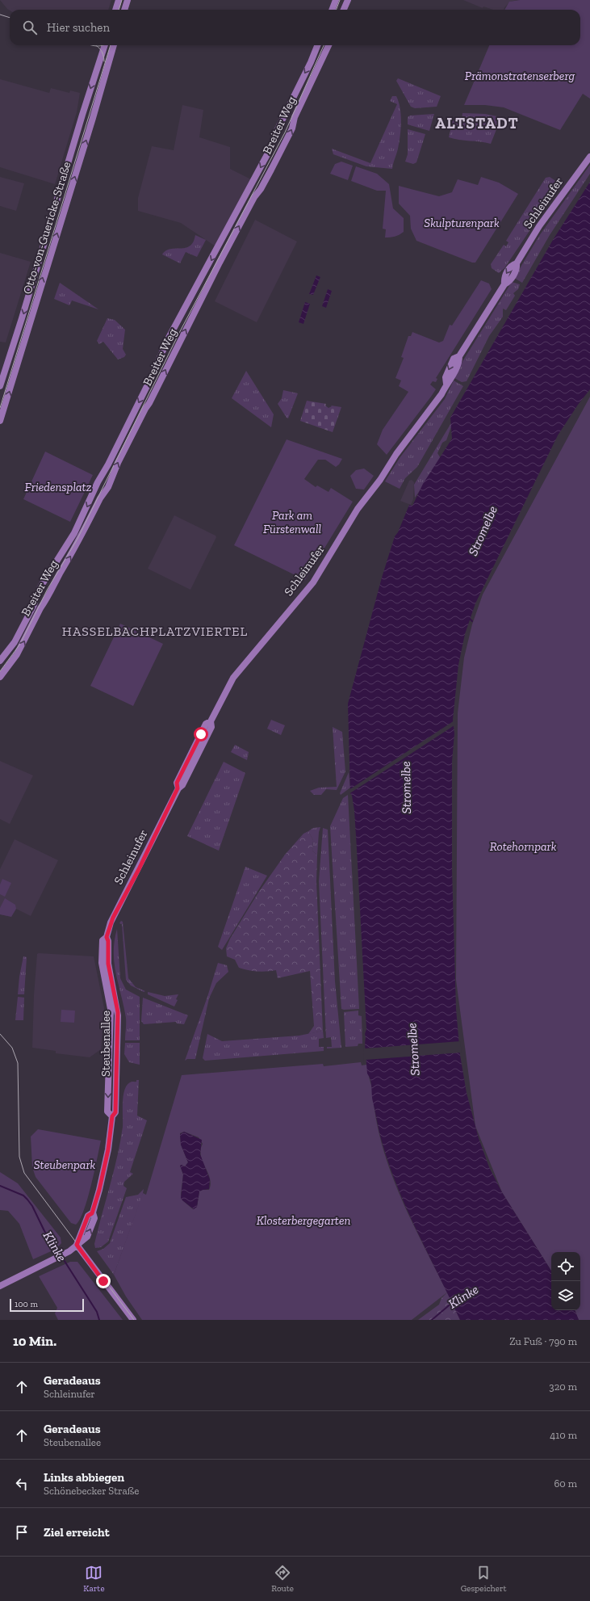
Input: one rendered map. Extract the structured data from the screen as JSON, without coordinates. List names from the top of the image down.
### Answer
{
  "streets": {
    "street": [
      "Breiter Weg",
      "Schleinufer",
      "Otto-von-Guericke-Straße",
      "Steubenallee"
    ]
  },
  "crossings": [
    ["Schleinufer", "Steubenallee"]
  ],
  "districts": ["ALTSTADT", "HASSELBACHPLATZVIERTEL"],
  "water": ["Stromelbe", "Klinke"],
  "parks": [
    "Prämonstratenserberg",
    "Skulpturenpark",
    "Friedensplatz",
    "Park am Fürstenwall",
    "Rotehornpark",
    "Steubenpark",
    "Klosterbergegarten"
  ],
  "scale_bar": "100 m",
  "page": {
    "search": "Hier suchen",
    "scale": "100 m",
    "heading": ["10 Min.", "Zu Fuß · 790 m"],
    "list": [
      ["Geradeaus", "Schleinufer", "320 m"],
      ["Geradeaus", "Steubenallee", "410 m"],
      ["Links abbiegen", "Schönebecker Straße", "60 m"],
      "Ziel erreicht"
    ],
    "nav": ["Karte", "Route", "Gespeichert"]
  }
}
